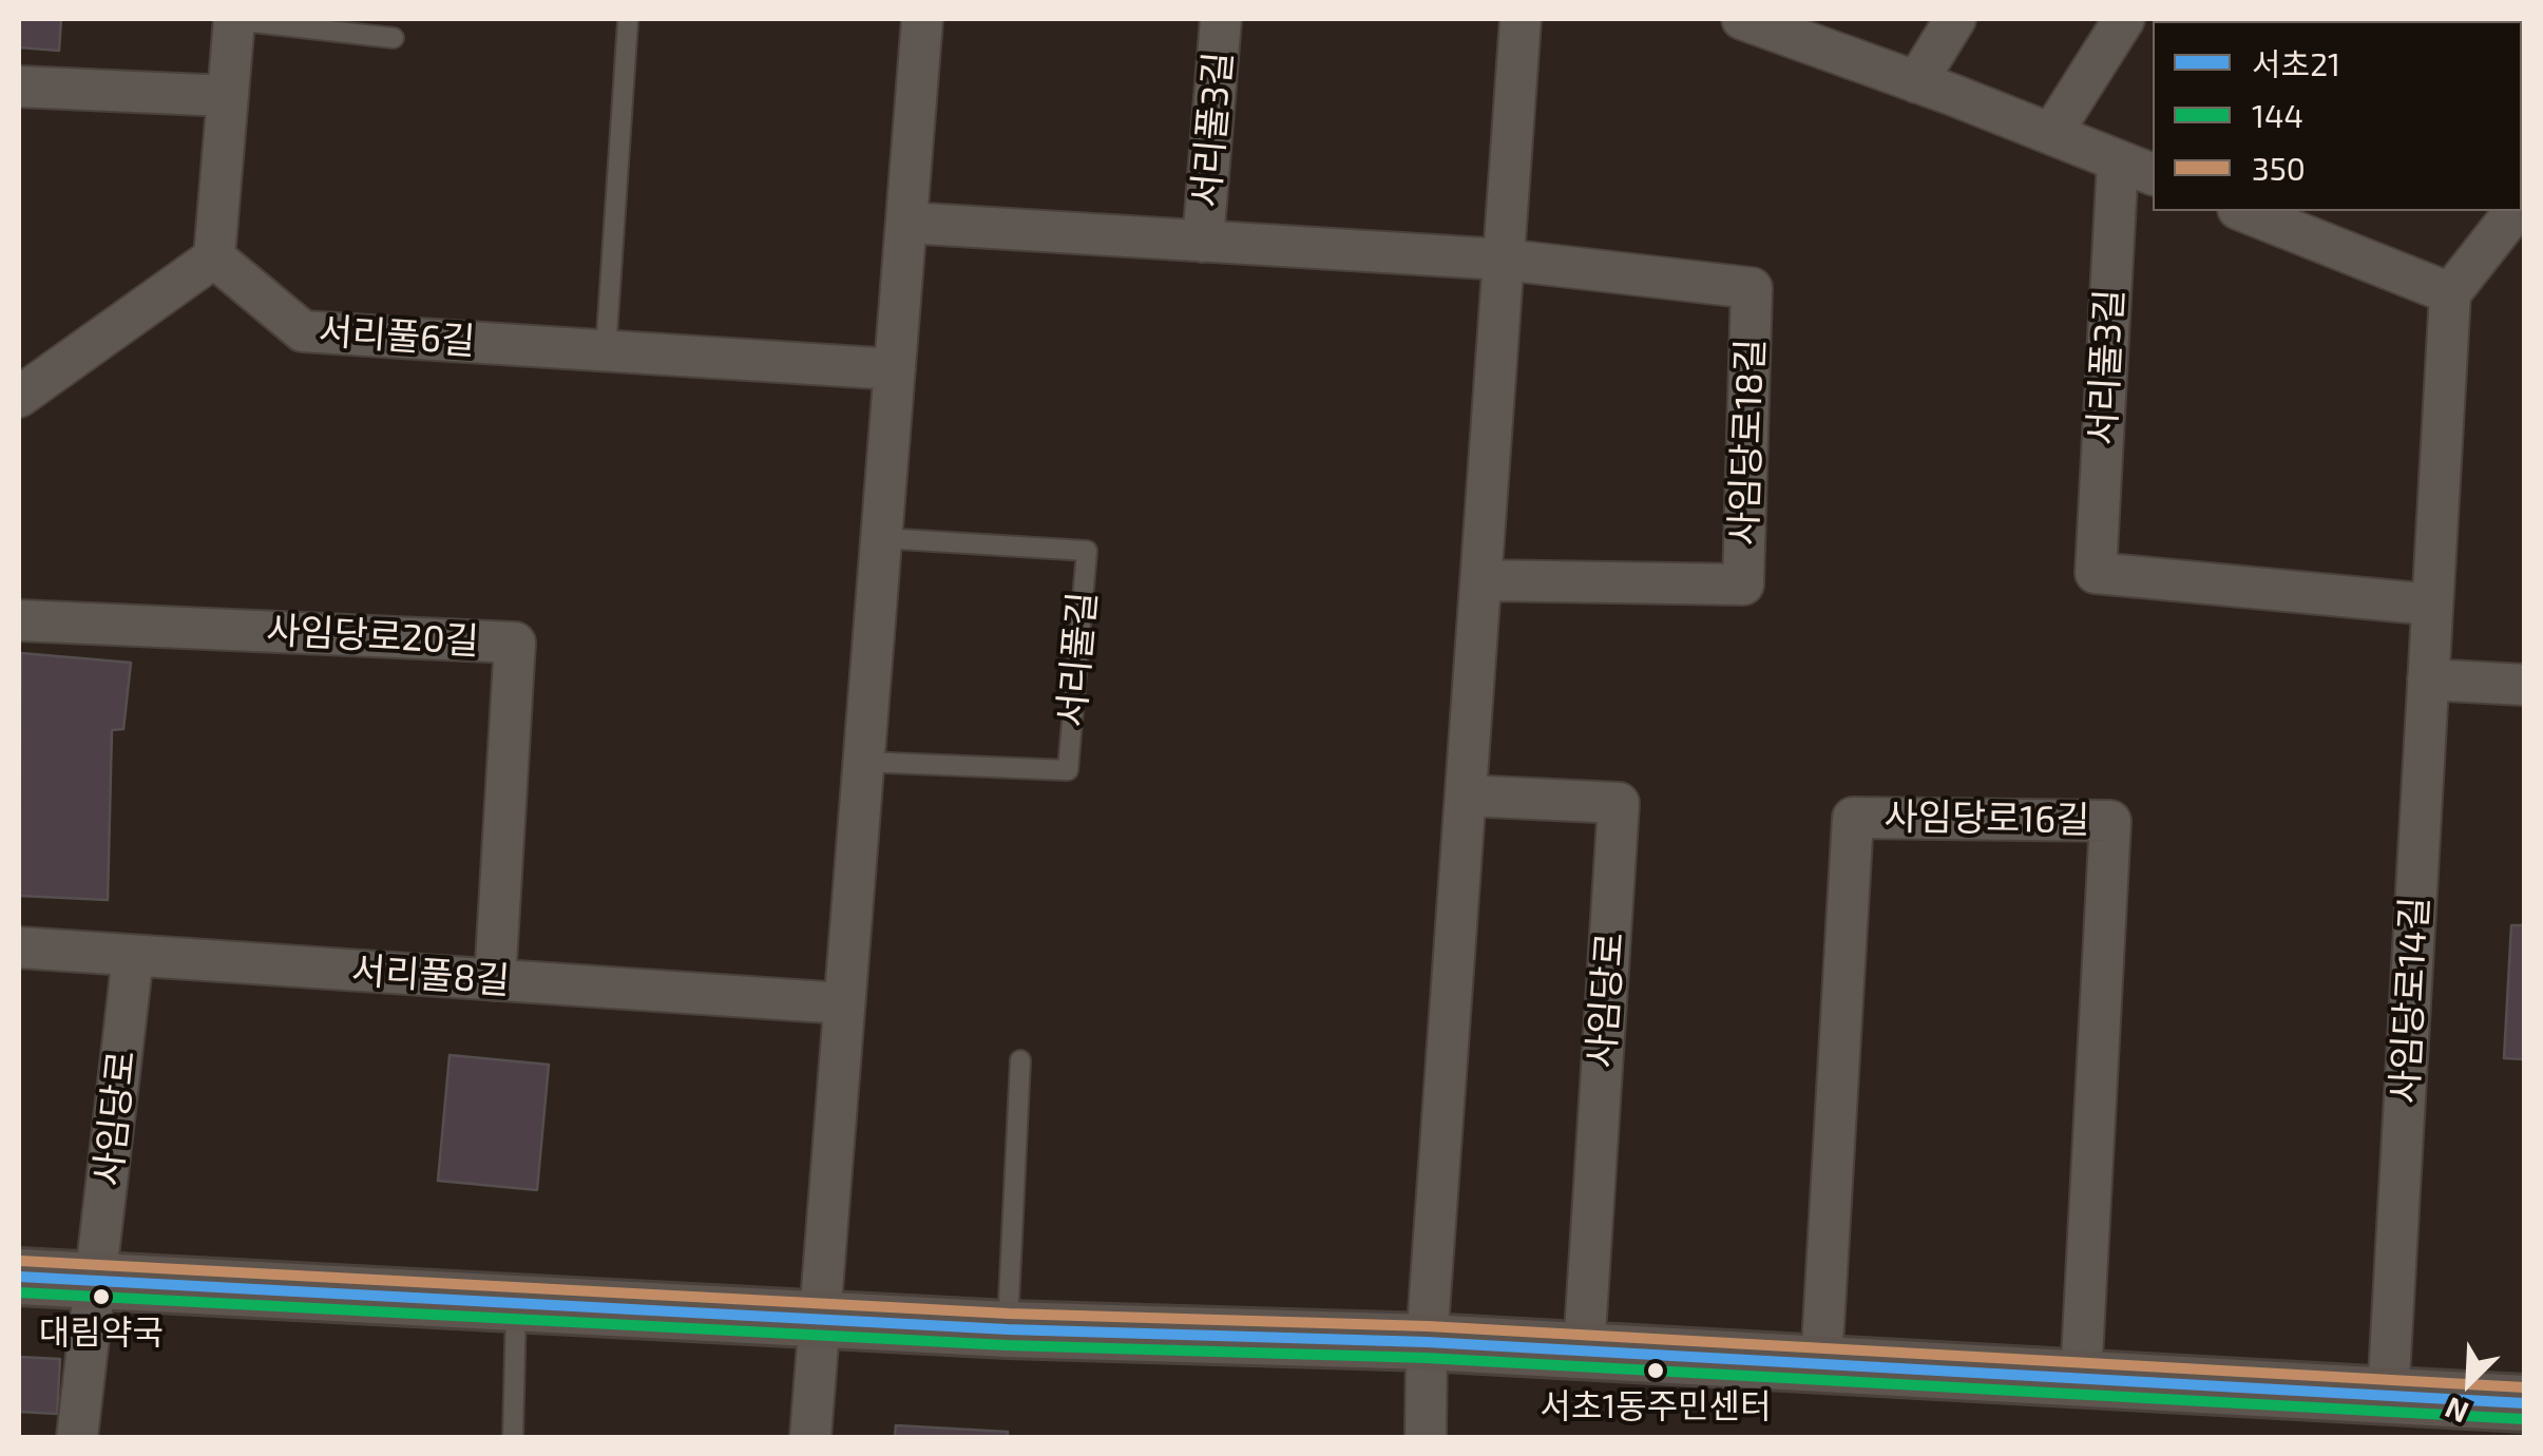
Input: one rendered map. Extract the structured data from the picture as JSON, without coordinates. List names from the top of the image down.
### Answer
{
  "streets": {
    "street": [
      "서리풀3길",
      "서리풀6길",
      "사임당로18길",
      "사임당로20길",
      "사임당로16길",
      "서리풀8길",
      "사임당로",
      "사임당로14길"
    ],
    "lane": ["서리풀길"]
  },
  "crossings": [
    ["서리풀3길", "사임당로18길"],
    ["서리풀3길", "사임당로14길"],
    ["사임당로20길", "서리풀8길"],
    ["서리풀8길", "사임당로"]
  ],
  "places": ["대림약국", "서초1동주민센터"],
  "lines": ["transit line 350", "transit line 서초21", "transit line 144"],
  "legend": ["서초21", "144", "350"],
  "north": "bottom left"
}
